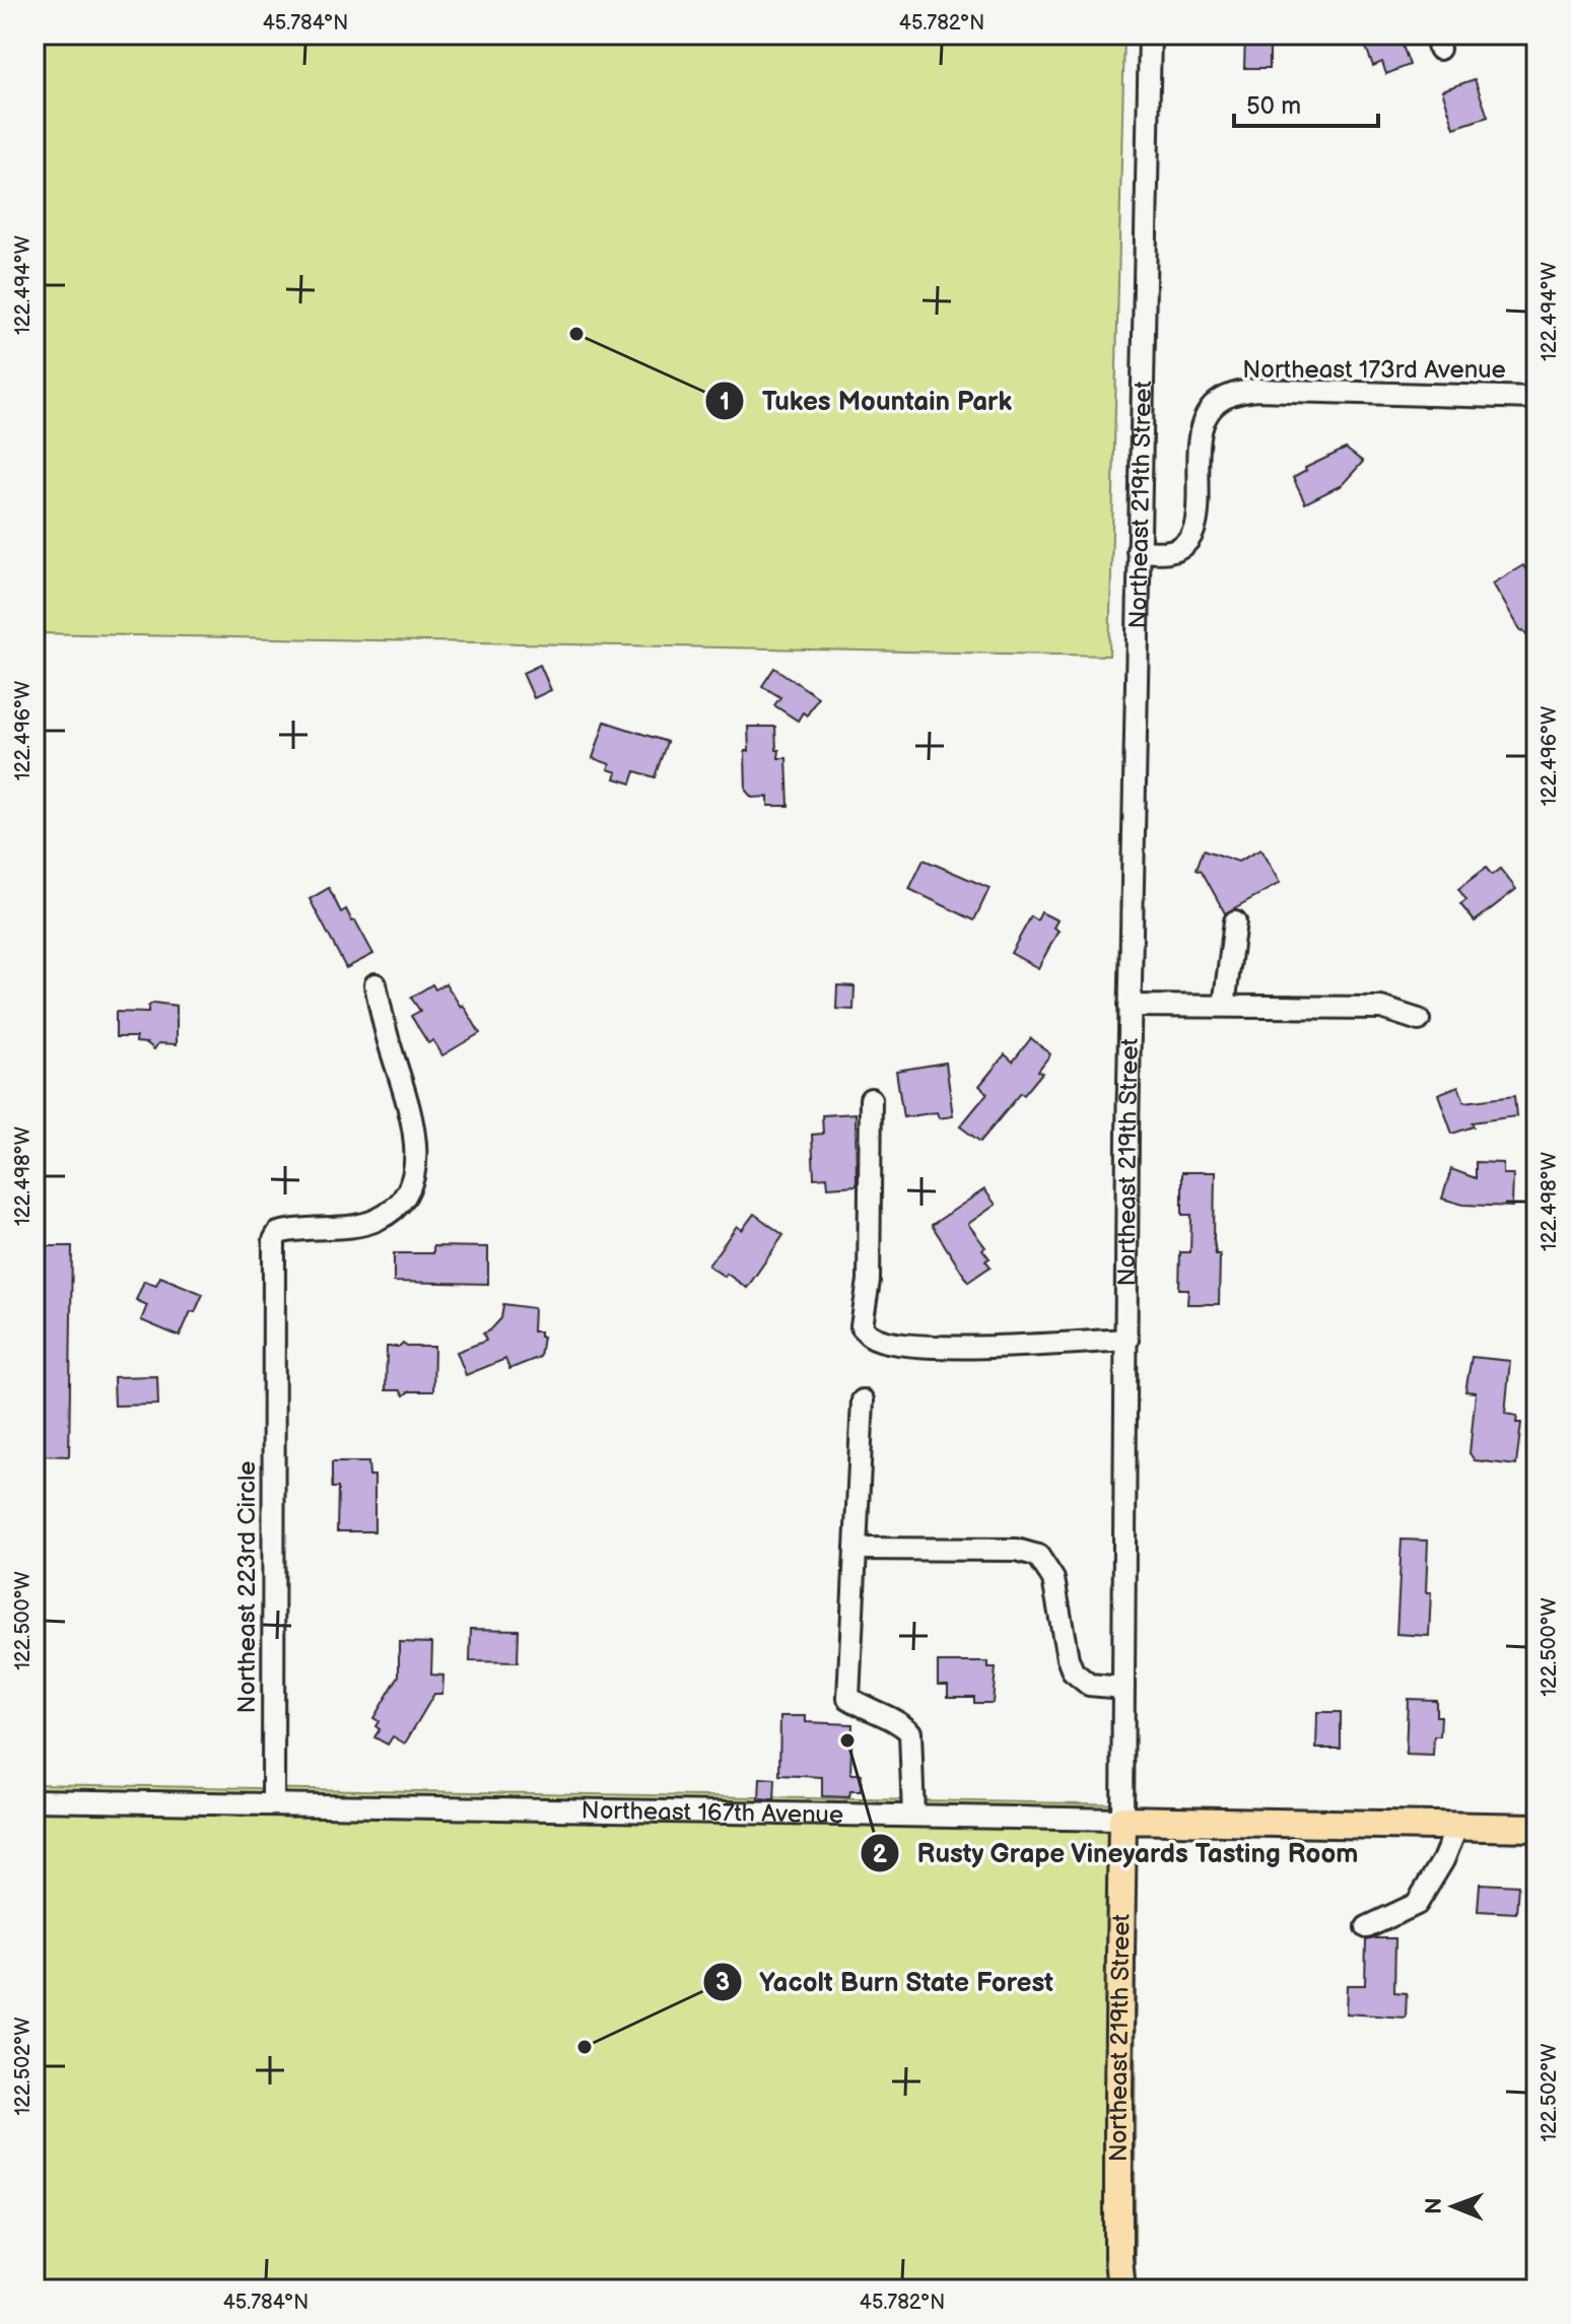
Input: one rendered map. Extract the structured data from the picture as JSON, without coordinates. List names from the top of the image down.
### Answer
{
  "streets": {
    "main road": ["Northeast 219th Street", "Northeast 167th Avenue"],
    "street": ["Northeast 173rd Avenue", "Northeast 223rd Circle"]
  },
  "crossings": [
    ["Northeast 173rd Avenue", "Northeast 219th Street"],
    ["Northeast 219th Street", "Northeast 167th Avenue"],
    ["Northeast 223rd Circle", "Northeast 167th Avenue"]
  ],
  "places": ["Tukes Mountain Park", "Rusty Grape Vineyards Tasting Room", "Yacolt Burn State Forest"],
  "scale_bar": "50 m",
  "north": "left",
  "coordinates": [
    "45.784°N",
    "45.782°N",
    "122.494°W",
    "122.496°W",
    "122.498°W",
    "122.500°W",
    "122.502°W"
  ]
}
